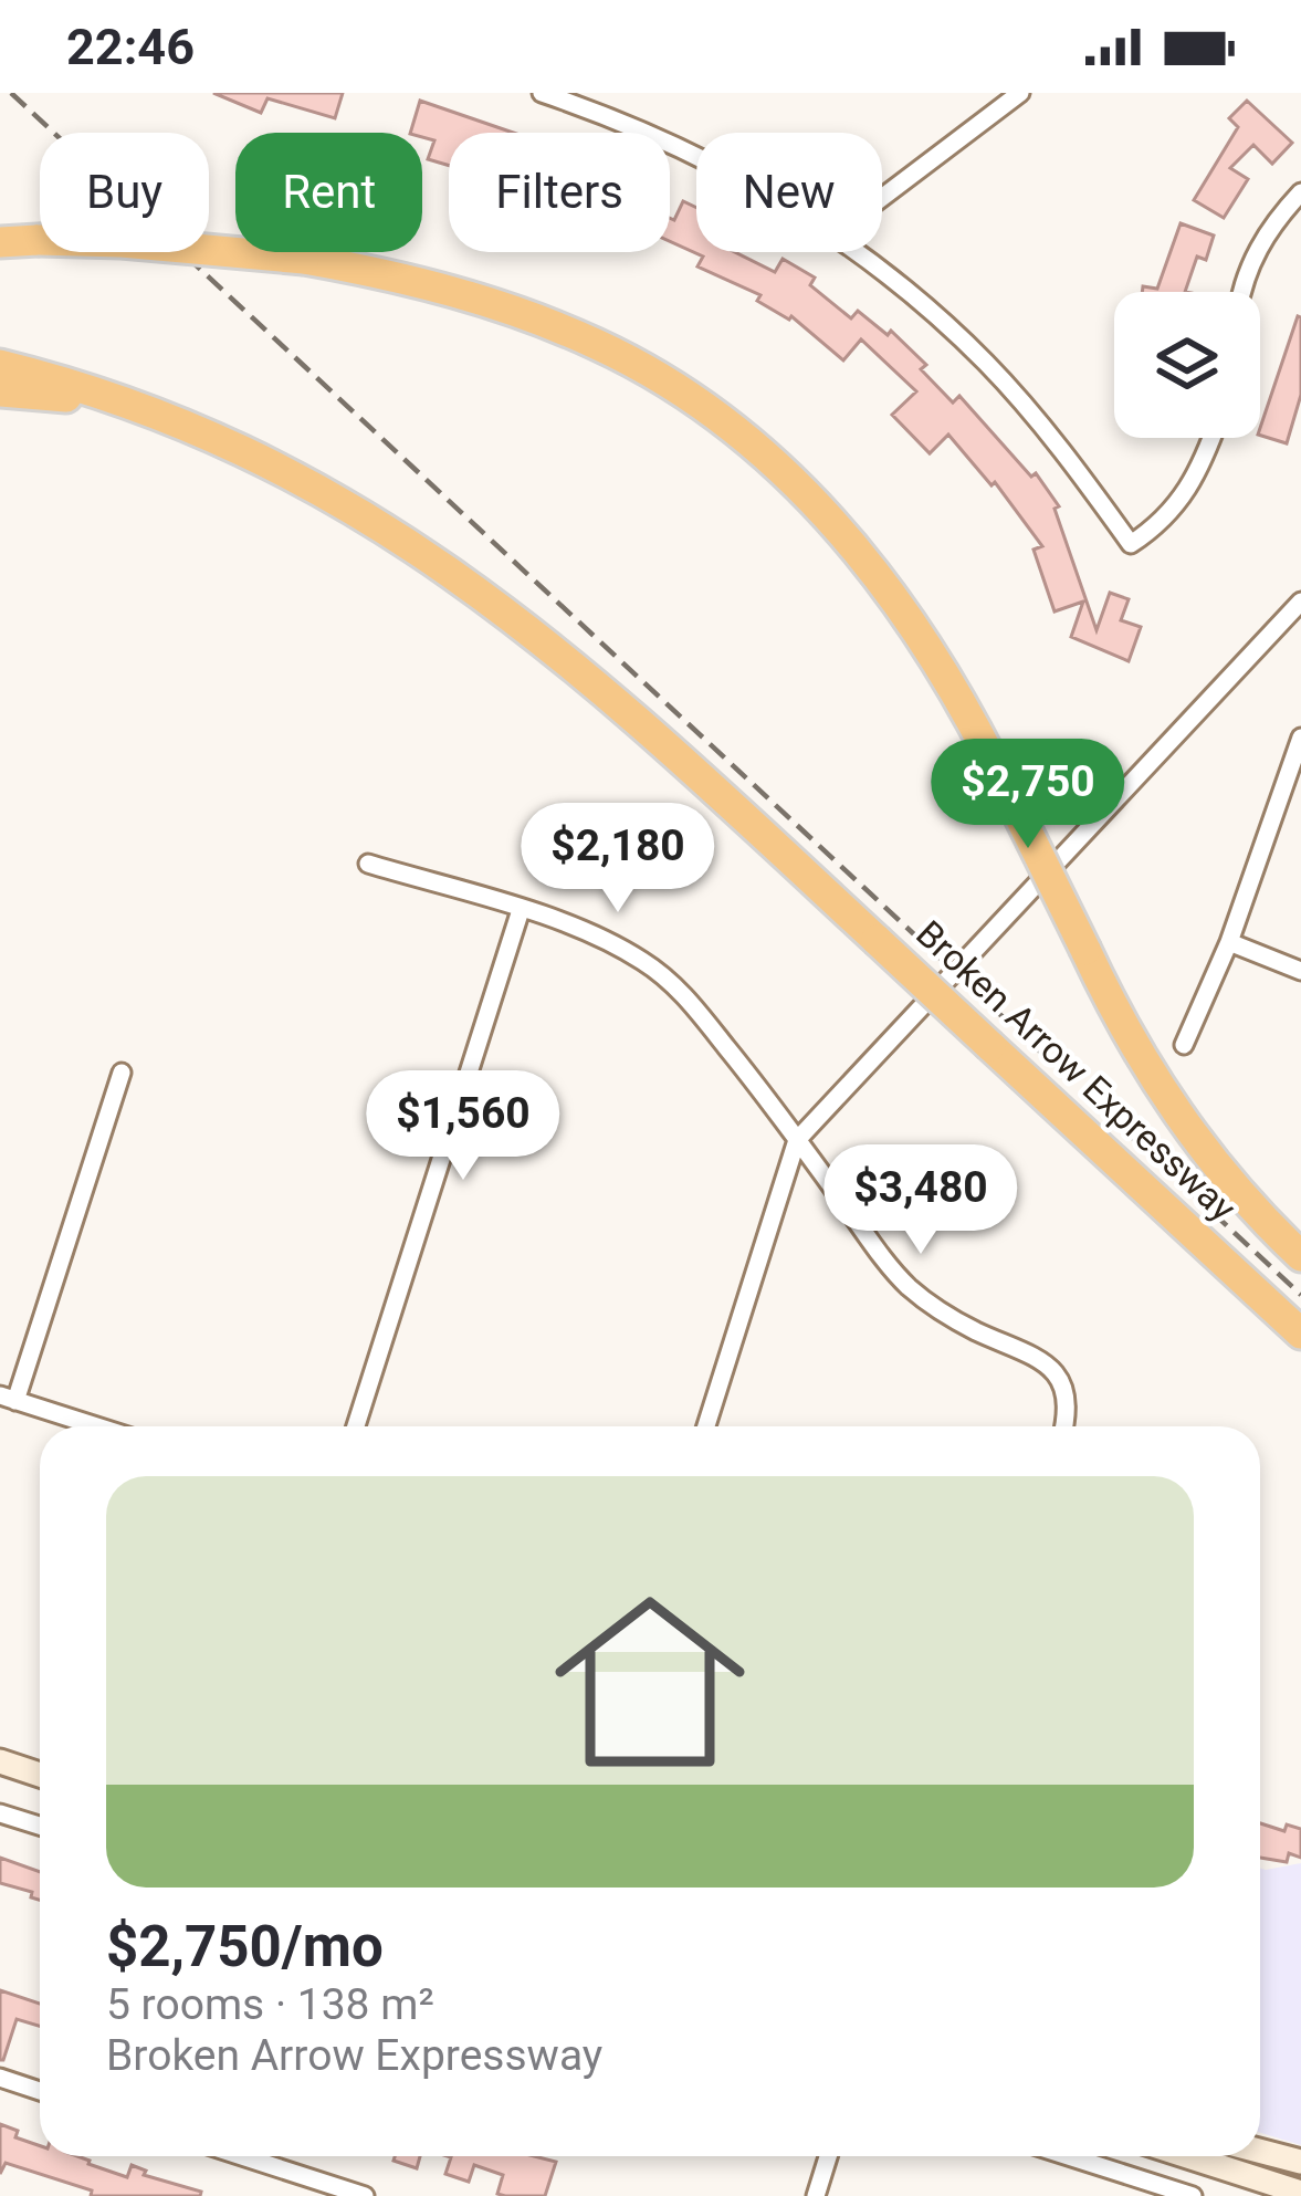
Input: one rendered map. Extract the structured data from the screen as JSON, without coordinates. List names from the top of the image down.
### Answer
{
  "streets": {
    "highway": ["Broken Arrow Expressway"]
  },
  "page": {
    "status": "22:46",
    "chip": [
      "Buy",
      "Rent",
      "Filters",
      "New"
    ],
    "price": [
      "$2,750",
      "$2,180",
      "$1,560",
      "$3,480"
    ],
    "list": [
      {
        "name": "$2,750/mo",
        "note": "5 rooms · 138 m² · Broken Arrow Expressway"
      }
    ]
  }
}
